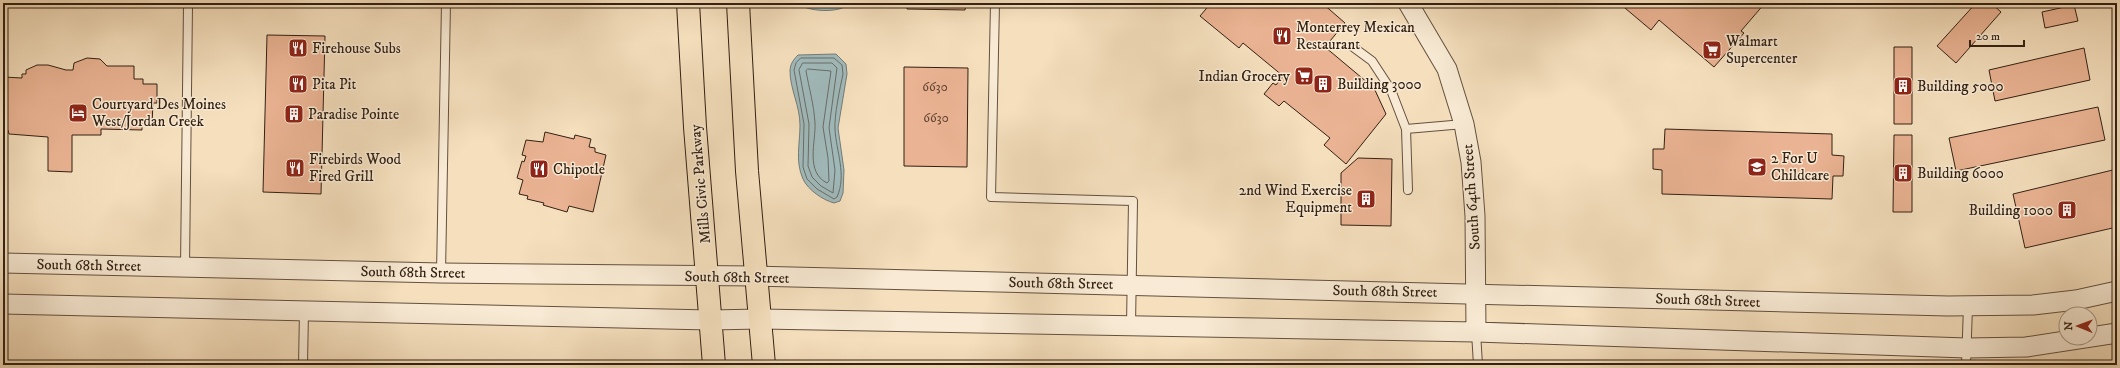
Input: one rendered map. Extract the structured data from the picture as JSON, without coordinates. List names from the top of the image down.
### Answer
{
  "streets": {
    "main road": ["Mills Civic Parkway"],
    "street": ["South 64th Street", "South 68th Street"]
  },
  "crossings": [
    ["Mills Civic Parkway", "South 68th Street"],
    ["South 64th Street", "South 68th Street"]
  ],
  "places": {
    "restaurant": [
      "Monterrey Mexican Restaurant",
      "Firehouse Subs",
      "Pita Pit",
      "Firebirds Wood Fired Grill",
      "Chipotle"
    ],
    "supermarket": ["Walmart Supercenter", "Indian Grocery"],
    "building": [
      "Building 3000",
      "Building 5000",
      "Paradise Pointe",
      "Building 6000",
      "2nd Wind Exercise Equipment",
      "Building 1000"
    ],
    "hotel": ["Courtyard Des Moines West/Jordan Creek"],
    "school or university": ["2 For U Childcare"]
  },
  "house_numbers": ["6630", "6630"],
  "scale_bar": "20 m",
  "north": "left"
}
